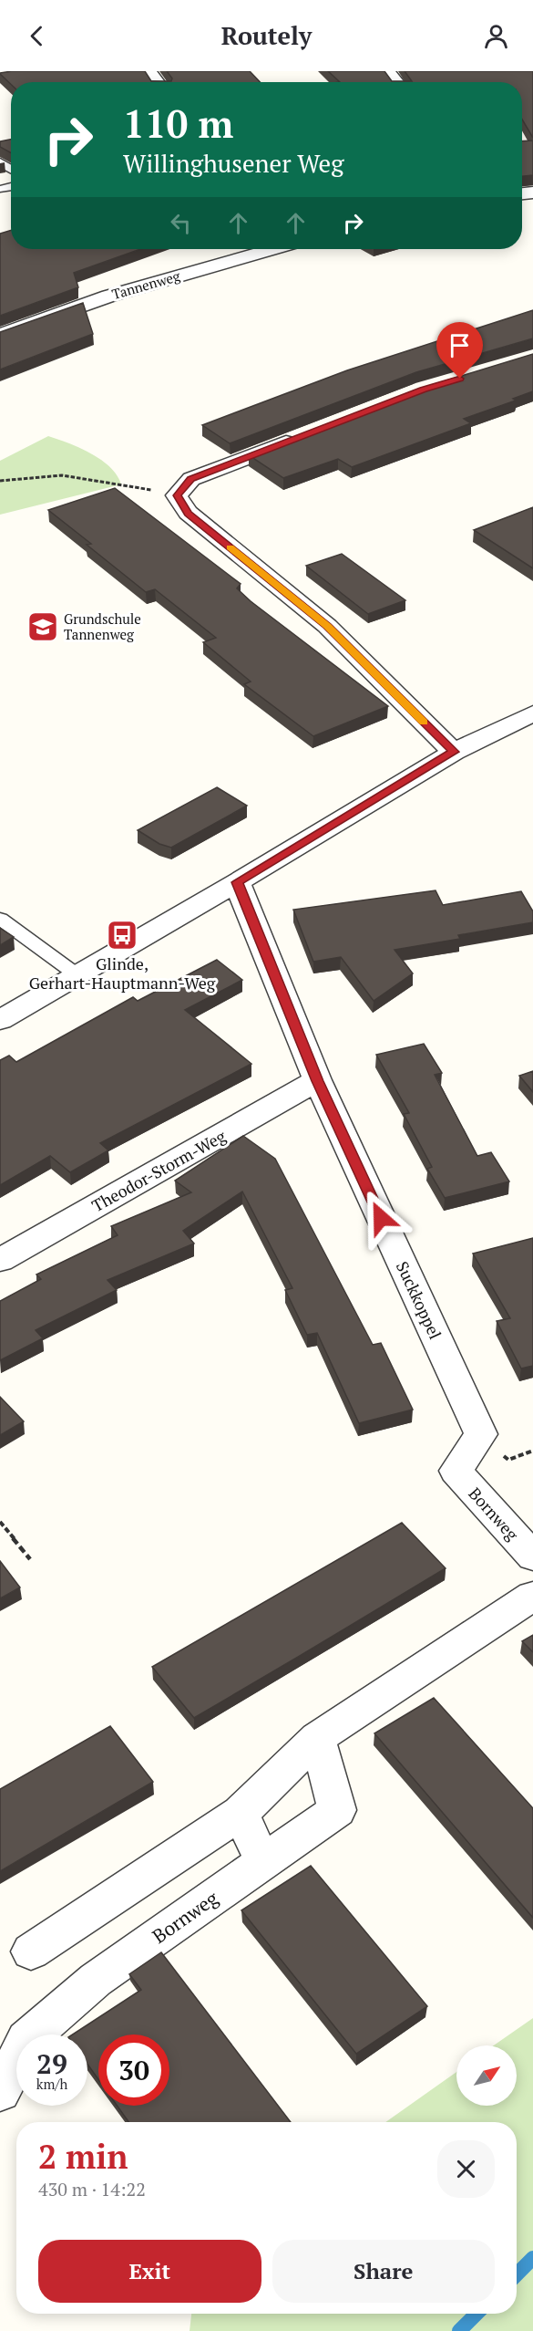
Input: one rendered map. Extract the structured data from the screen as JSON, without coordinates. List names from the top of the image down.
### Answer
{
  "streets": {
    "street": [
      "Tannenweg",
      "Theodor-Storm-Weg",
      "Suckkoppel",
      "Bornweg"
    ]
  },
  "crossings": [
    ["Theodor-Storm-Weg", "Suckkoppel"],
    ["Suckkoppel", "Bornweg"]
  ],
  "places": {
    "school or university": ["Grundschule Tannenweg"],
    "bus stop": ["Glinde, Gerhart-Hauptmann-Weg"]
  },
  "north": "top right",
  "page": {
    "header": "Routely",
    "turn": ["110 m", "Willinghusener Weg"],
    "speed": "29 km/h",
    "limit": "30",
    "heading": ["2 min", "430 m · 14:22"],
    "buttons": ["Exit", "Share"]
  }
}
